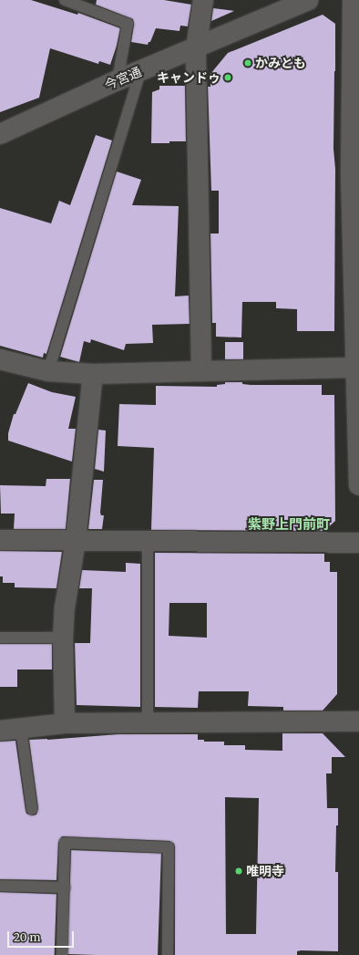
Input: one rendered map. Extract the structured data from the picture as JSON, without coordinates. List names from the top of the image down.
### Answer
{
  "streets": {
    "street": ["今宮通"]
  },
  "districts": ["紫野上門前町"],
  "places": ["かみとも", "キャンドゥ", "唯明寺"],
  "scale_bar": "20 m"
}
